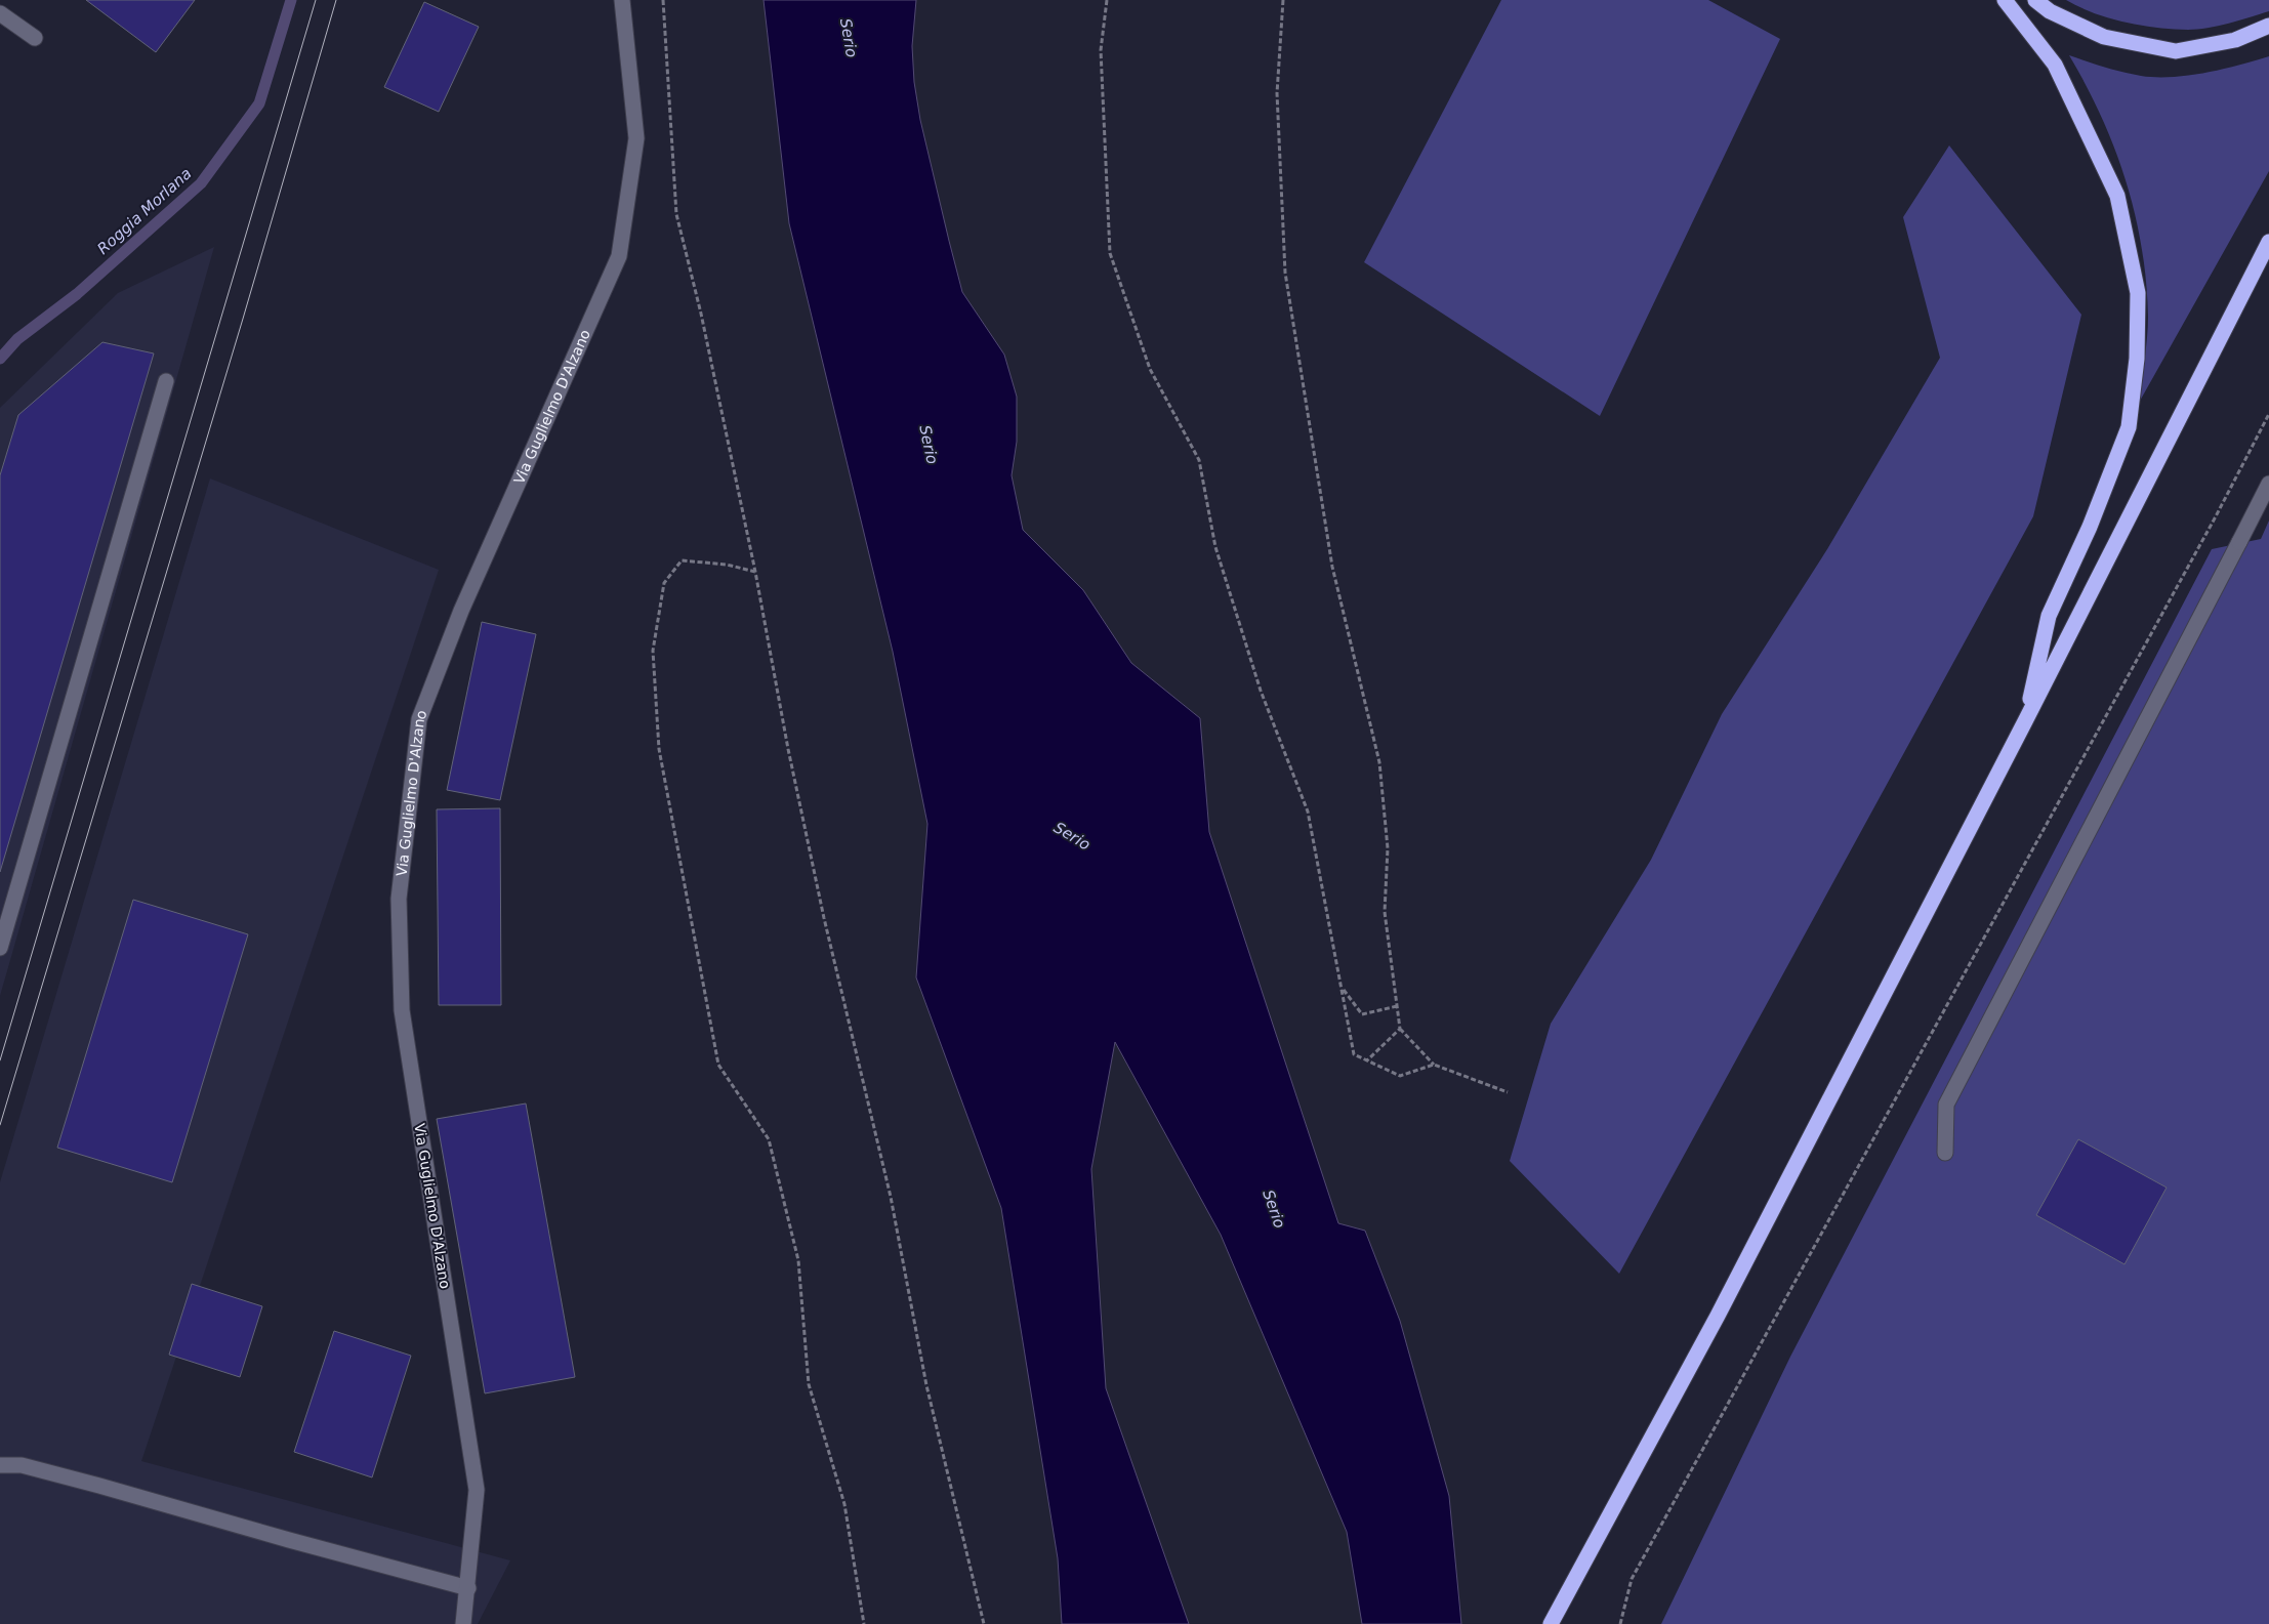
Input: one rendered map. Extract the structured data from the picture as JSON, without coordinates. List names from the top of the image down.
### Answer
{
  "streets": {
    "street": ["Via Guglielmo D'Alzano"]
  },
  "water": ["Serio", "Roggia Morlana"]
}
